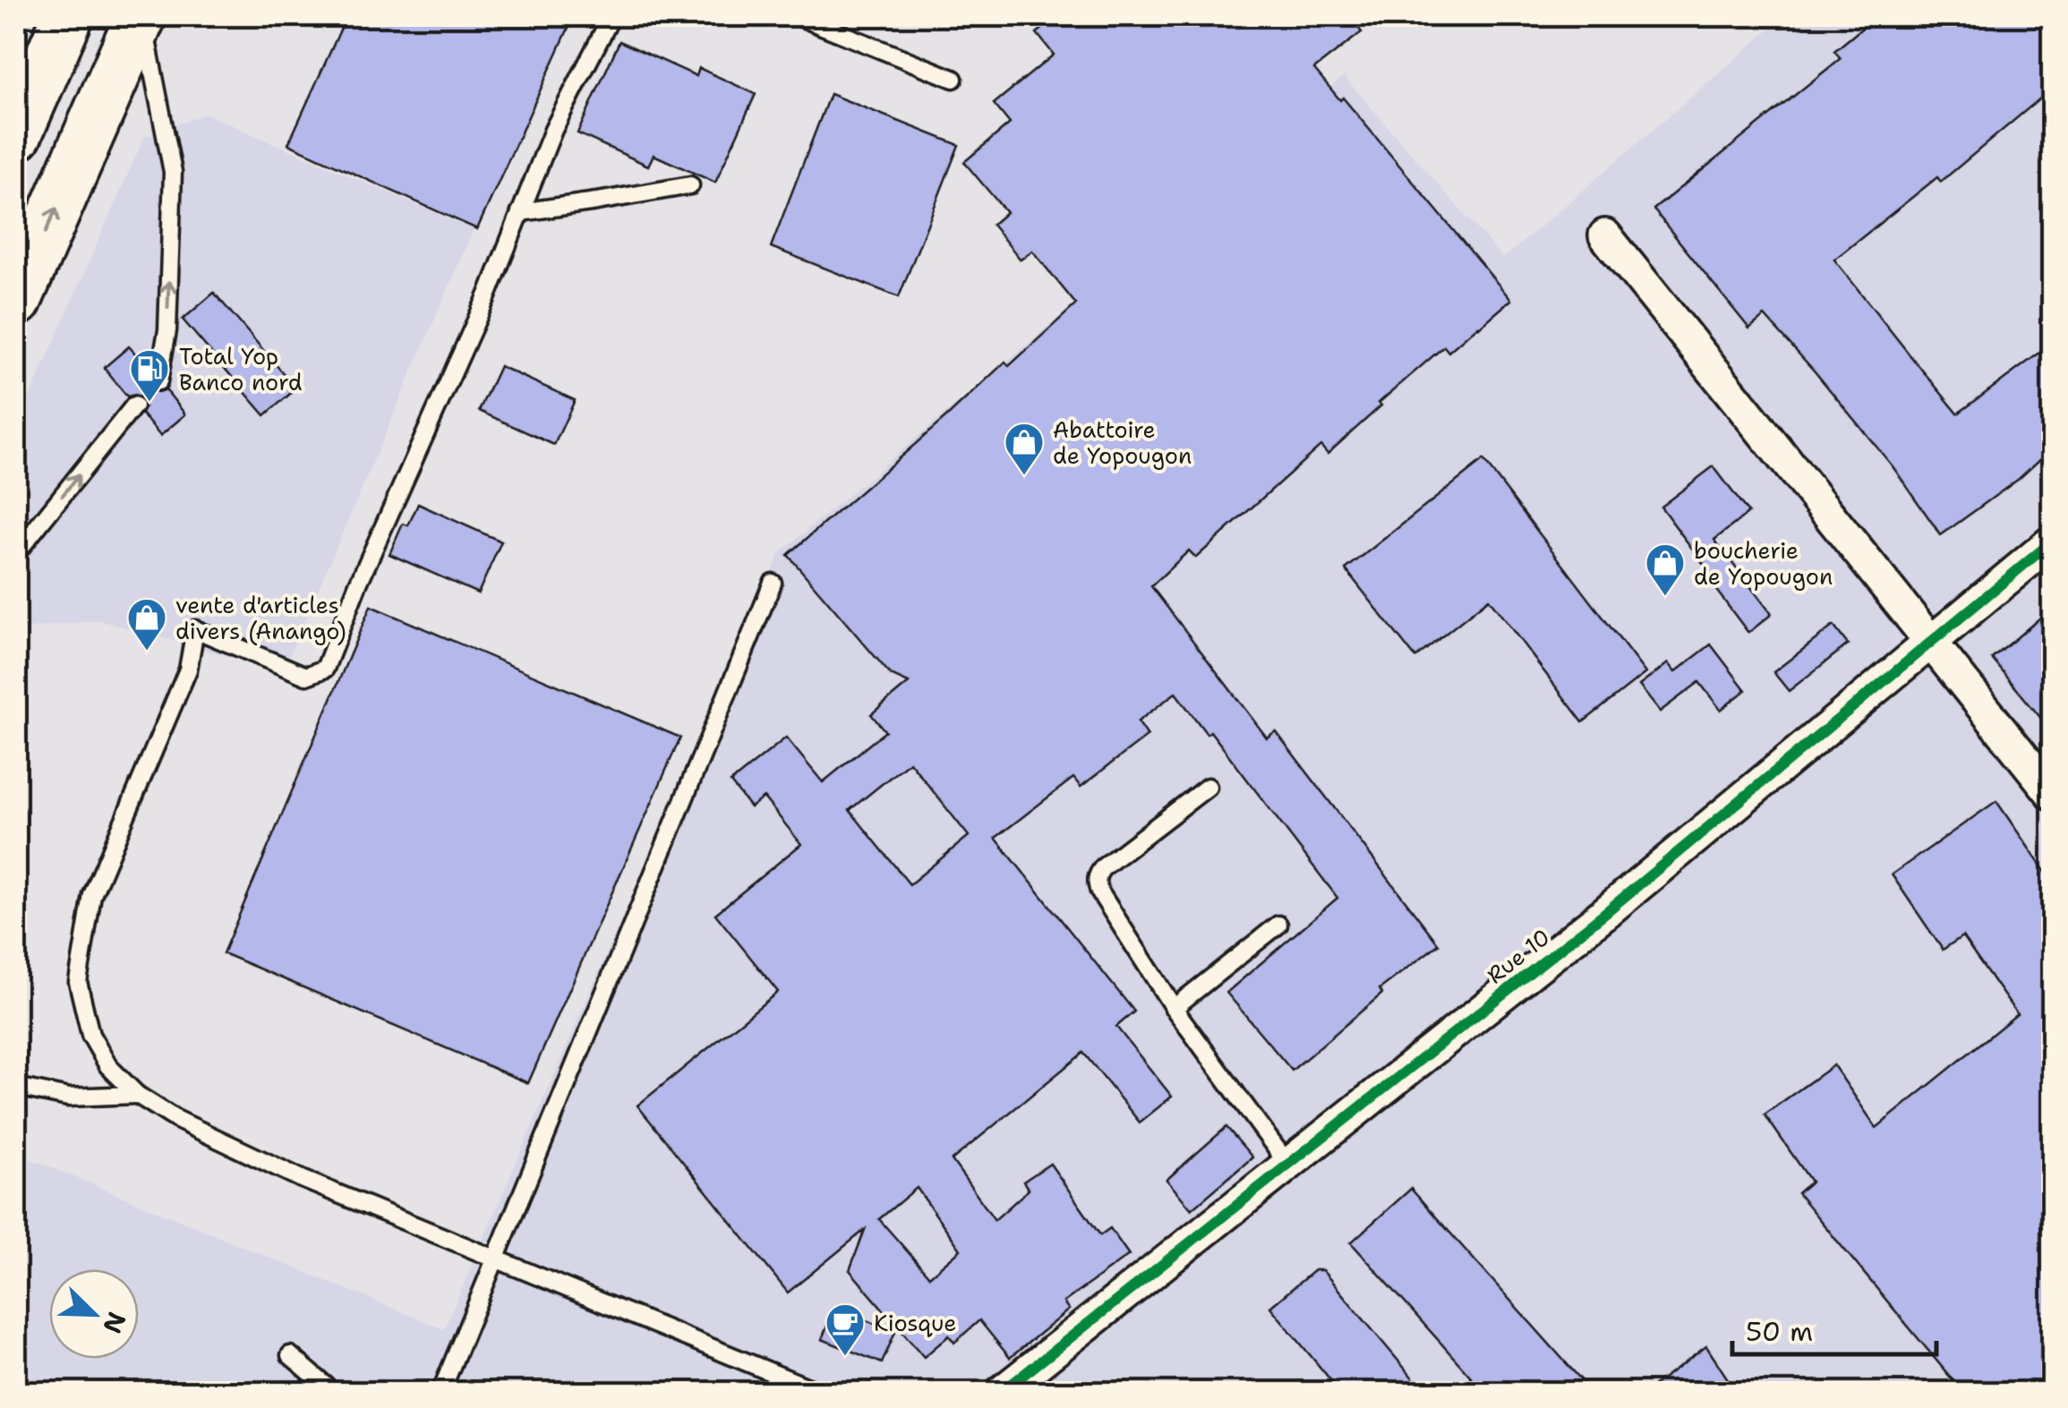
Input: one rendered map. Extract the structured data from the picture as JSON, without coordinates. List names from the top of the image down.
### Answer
{
  "streets": {
    "street": ["Rue 10"]
  },
  "places": {
    "fuel station": ["Total Yop Banco nord"],
    "shop": ["Abattoire de Yopougon", "boucherie de Yopougon", "vente d'articles divers (Anango)"],
    "cafe": ["Kiosque"]
  },
  "scale_bar": "50 m",
  "north": "bottom right"
}
